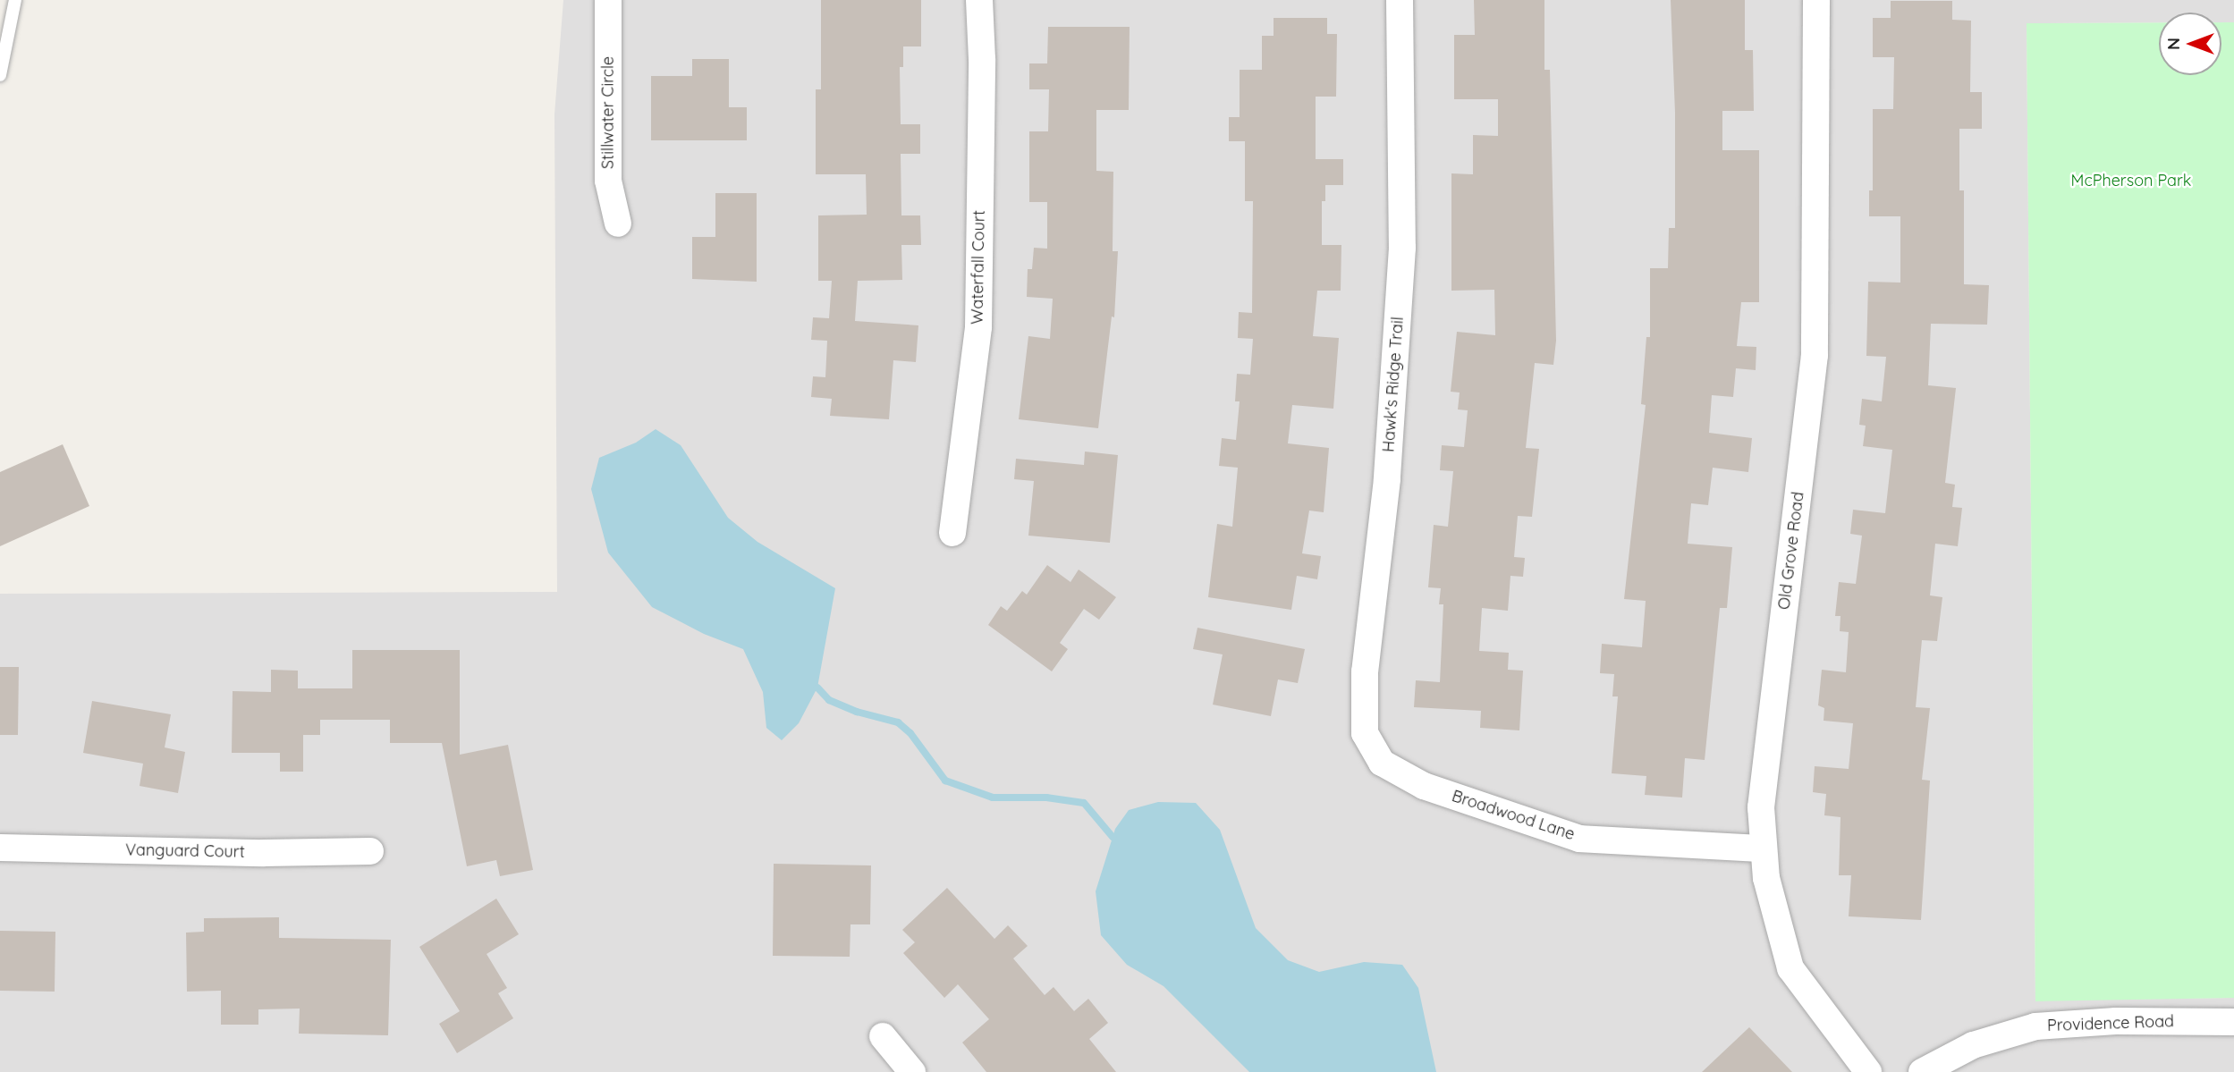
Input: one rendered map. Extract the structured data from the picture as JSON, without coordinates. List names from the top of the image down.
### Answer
{
  "streets": {
    "street": [
      "Stillwater Circle",
      "Waterfall Court",
      "Hawk's Ridge Trail",
      "Old Grove Road",
      "Broadwood Lane",
      "Vanguard Court",
      "Providence Road"
    ]
  },
  "crossings": [
    ["Hawk's Ridge Trail", "Broadwood Lane"],
    ["Old Grove Road", "Broadwood Lane"]
  ],
  "parks": ["McPherson Park"],
  "north": "left"
}
